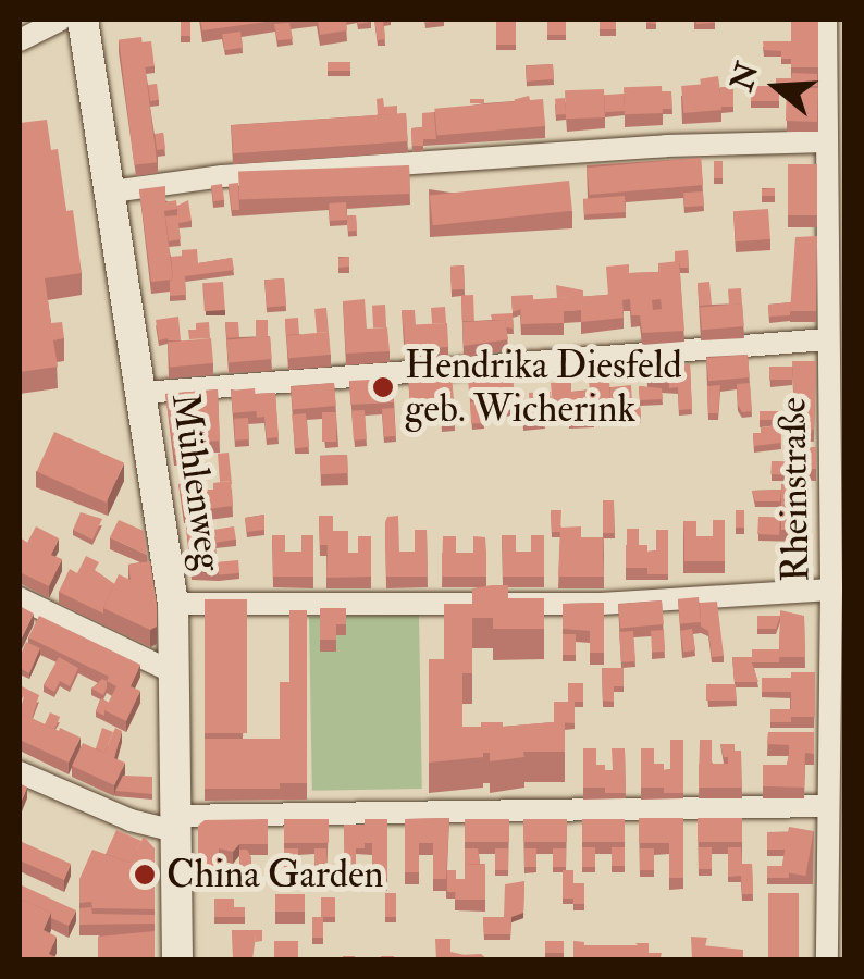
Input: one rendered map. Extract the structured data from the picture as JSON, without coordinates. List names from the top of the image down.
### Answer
{
  "streets": {
    "main road": ["Mühlenweg"],
    "street": ["Rheinstraße"]
  },
  "places": ["Hendrika Diesfeld geb. Wicherink", "China Garden"],
  "north": "left"
}
